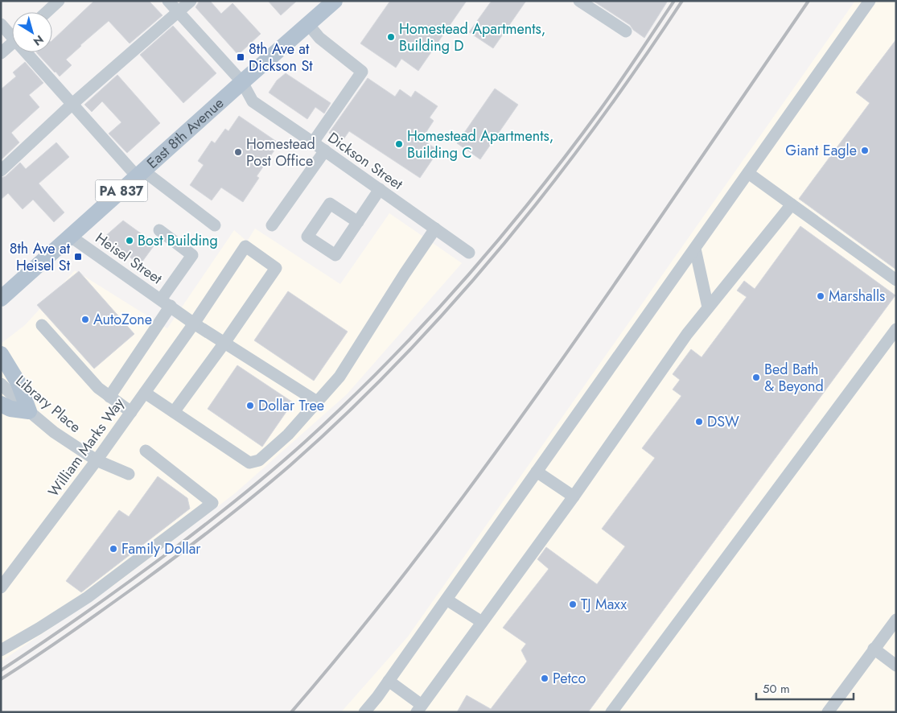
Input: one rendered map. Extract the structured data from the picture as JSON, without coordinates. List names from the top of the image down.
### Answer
{
  "streets": {
    "main road": ["East 8th Avenue", "PA 837"],
    "street": [
      "Dickson Street",
      "Heisel Street",
      "Library Place",
      "William Marks Way"
    ]
  },
  "crossings": [
    ["East 8th Avenue", "Dickson Street"],
    ["East 8th Avenue", "Heisel Street"],
    ["Heisel Street", "William Marks Way"],
    ["Library Place", "William Marks Way"]
  ],
  "places": {
    "other": [
      "Homestead Apartments, Building D",
      "Homestead Apartments, Building C",
      "Giant Eagle",
      "Homestead Post Office",
      "Bost Building",
      "Marshalls",
      "AutoZone",
      "Bed Bath & Beyond",
      "Dollar Tree",
      "DSW",
      "Family Dollar",
      "TJ Maxx",
      "Petco"
    ],
    "transit": ["8th Ave at Dickson St", "8th Ave at Heisel St"]
  },
  "scale_bar": "50 m",
  "north": "bottom right"
}
